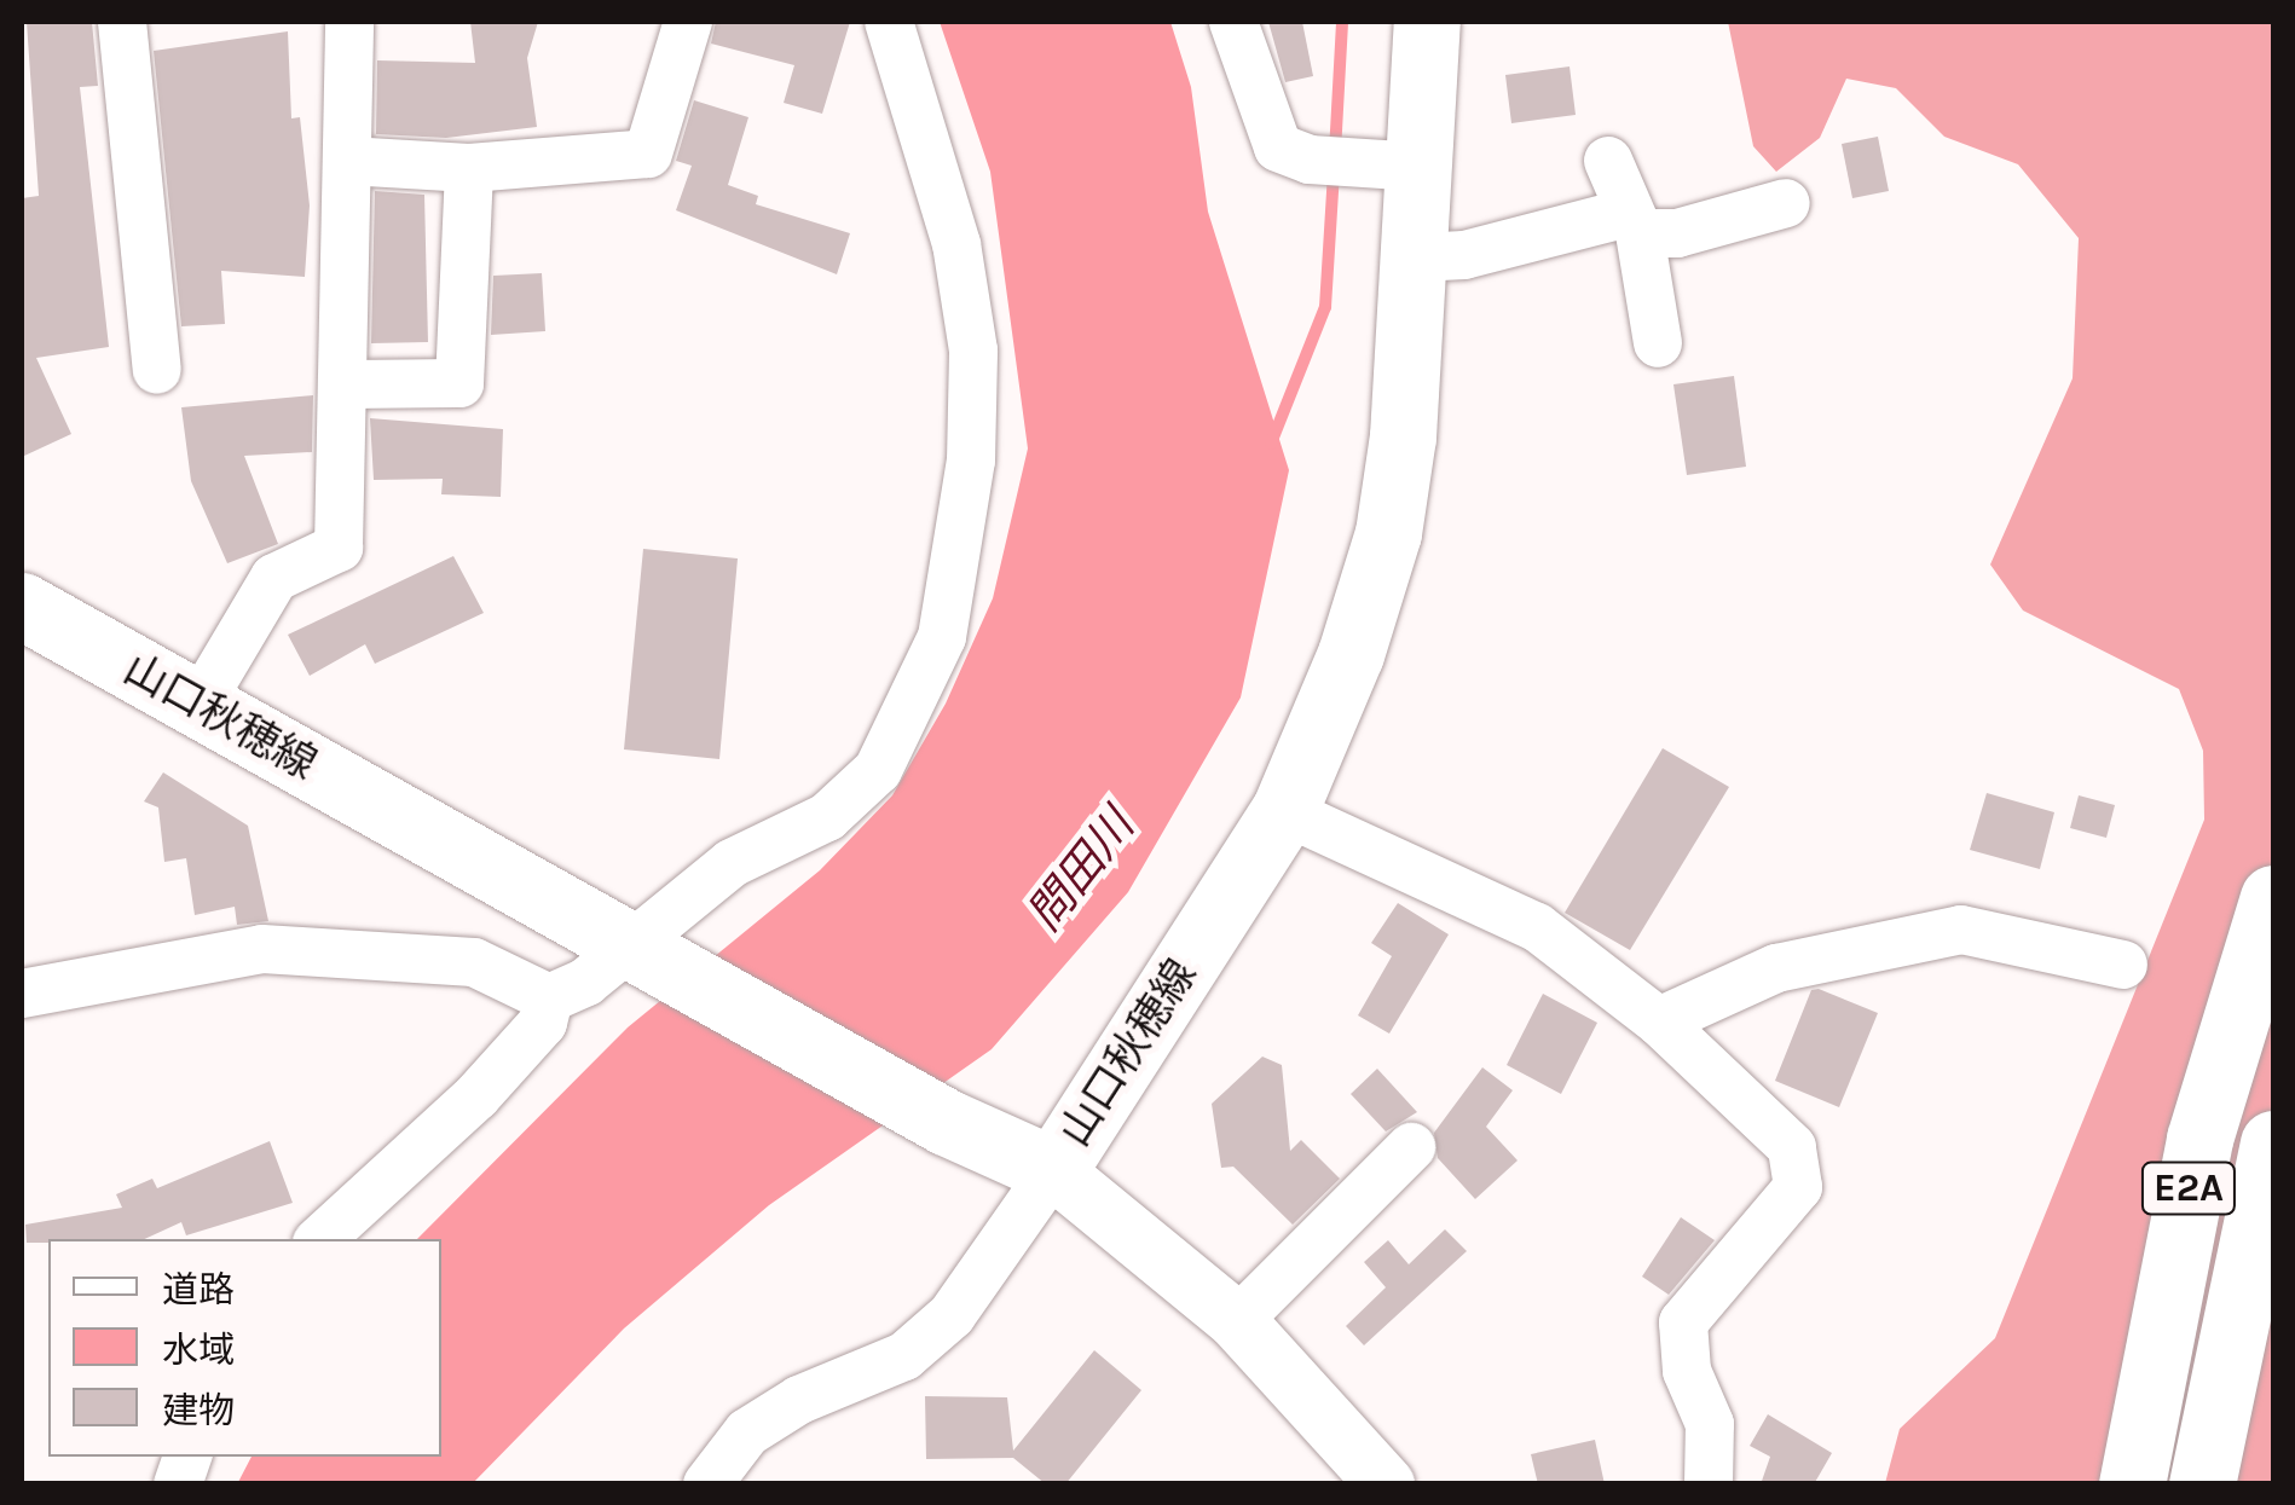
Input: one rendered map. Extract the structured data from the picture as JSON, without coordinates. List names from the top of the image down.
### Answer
{
  "streets": {
    "main road": ["山口秋穂線", "E2A"]
  },
  "water": ["問田川"],
  "legend": ["道路", "水域", "建物"]
}
